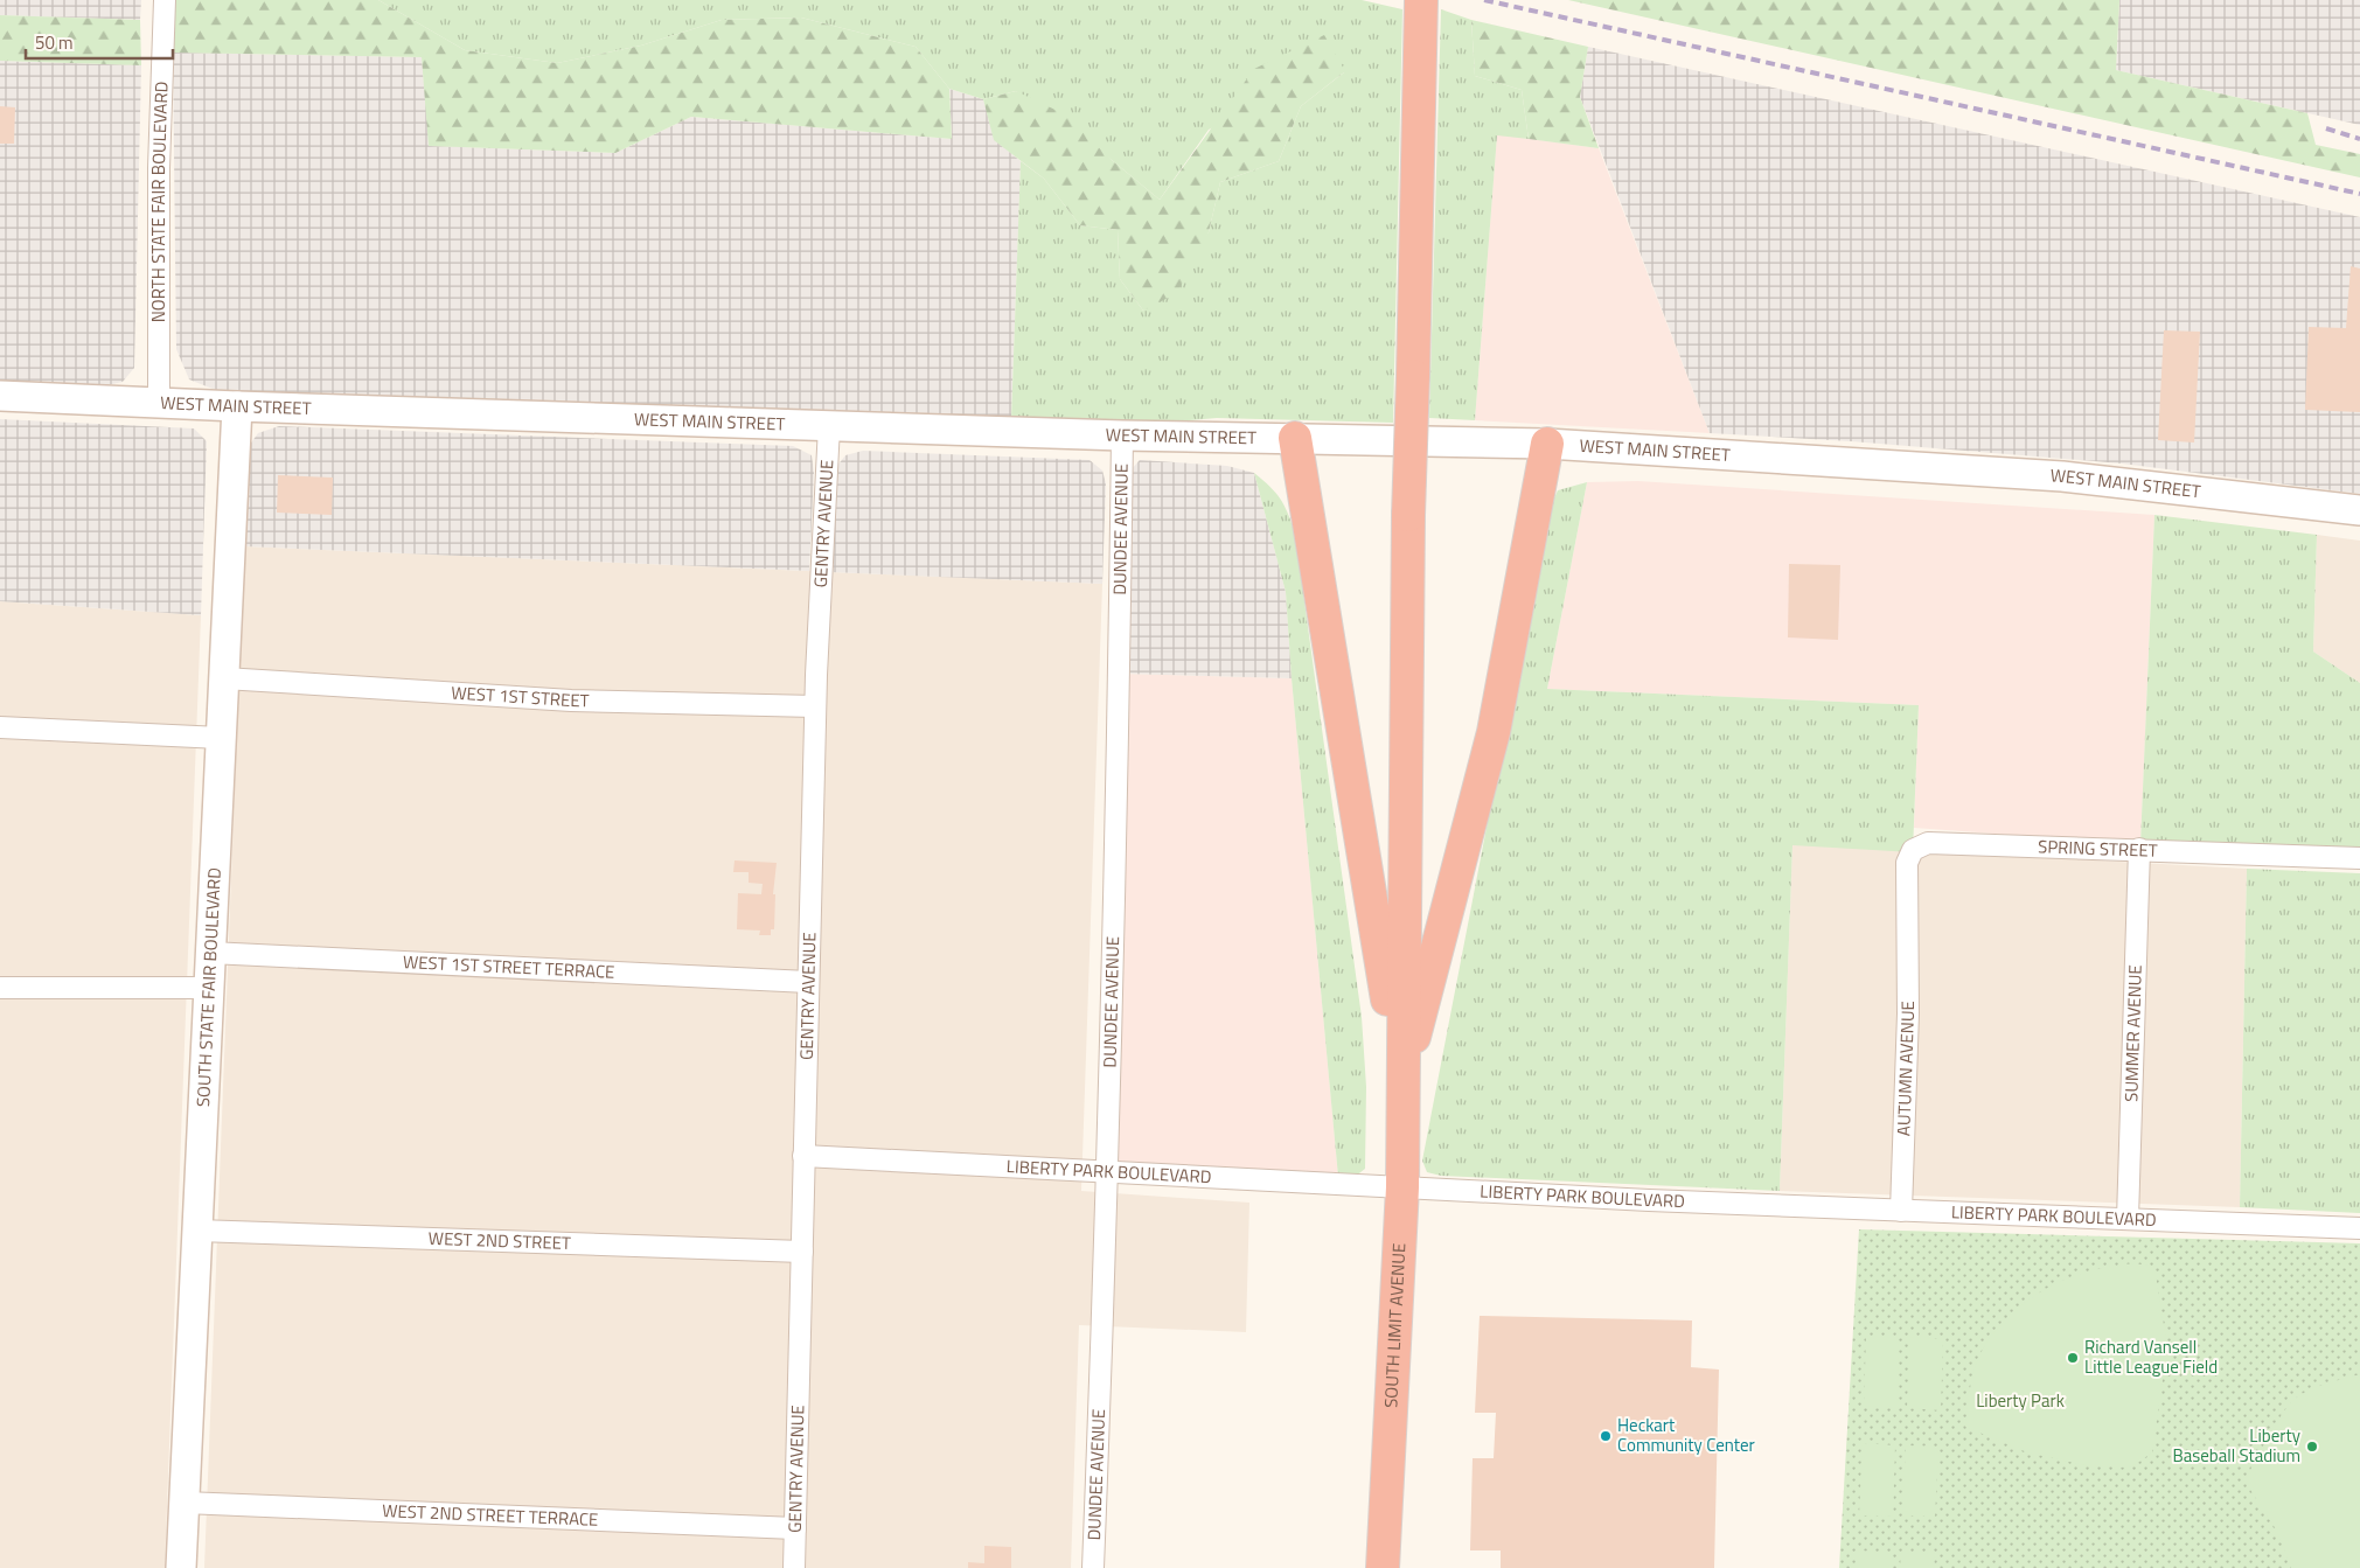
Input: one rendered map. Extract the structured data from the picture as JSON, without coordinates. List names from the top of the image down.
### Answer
{
  "streets": {
    "highway": ["SOUTH LIMIT AVENUE"],
    "main road": ["WEST MAIN STREET", "SOUTH STATE FAIR BOULEVARD"],
    "street": [
      "NORTH STATE FAIR BOULEVARD",
      "GENTRY AVENUE",
      "DUNDEE AVENUE",
      "WEST 1ST STREET",
      "SPRING STREET",
      "WEST 1ST STREET TERRACE",
      "SUMMER AVENUE",
      "AUTUMN AVENUE",
      "LIBERTY PARK BOULEVARD",
      "WEST 2ND STREET",
      "WEST 2ND STREET TERRACE"
    ]
  },
  "crossings": [
    ["NORTH STATE FAIR BOULEVARD", "WEST MAIN STREET"],
    ["WEST MAIN STREET", "GENTRY AVENUE"],
    ["WEST MAIN STREET", "DUNDEE AVENUE"],
    ["WEST MAIN STREET", "SOUTH STATE FAIR BOULEVARD"],
    ["GENTRY AVENUE", "WEST 1ST STREET"],
    ["GENTRY AVENUE", "WEST 1ST STREET TERRACE"],
    ["GENTRY AVENUE", "LIBERTY PARK BOULEVARD"],
    ["GENTRY AVENUE", "WEST 2ND STREET"],
    ["GENTRY AVENUE", "WEST 2ND STREET TERRACE"],
    ["DUNDEE AVENUE", "LIBERTY PARK BOULEVARD"],
    ["WEST 1ST STREET", "SOUTH STATE FAIR BOULEVARD"],
    ["SPRING STREET", "SUMMER AVENUE"],
    ["SPRING STREET", "AUTUMN AVENUE"],
    ["WEST 1ST STREET TERRACE", "SOUTH STATE FAIR BOULEVARD"],
    ["SOUTH STATE FAIR BOULEVARD", "WEST 2ND STREET"],
    ["SOUTH STATE FAIR BOULEVARD", "WEST 2ND STREET TERRACE"],
    ["SUMMER AVENUE", "LIBERTY PARK BOULEVARD"],
    ["AUTUMN AVENUE", "LIBERTY PARK BOULEVARD"],
    ["LIBERTY PARK BOULEVARD", "SOUTH LIMIT AVENUE"]
  ],
  "parks": ["Liberty Park"],
  "places": ["Richard Vansell Little League Field", "Heckart Community Center", "Liberty Baseball Stadium"],
  "scale_bar": "50 m"
}
